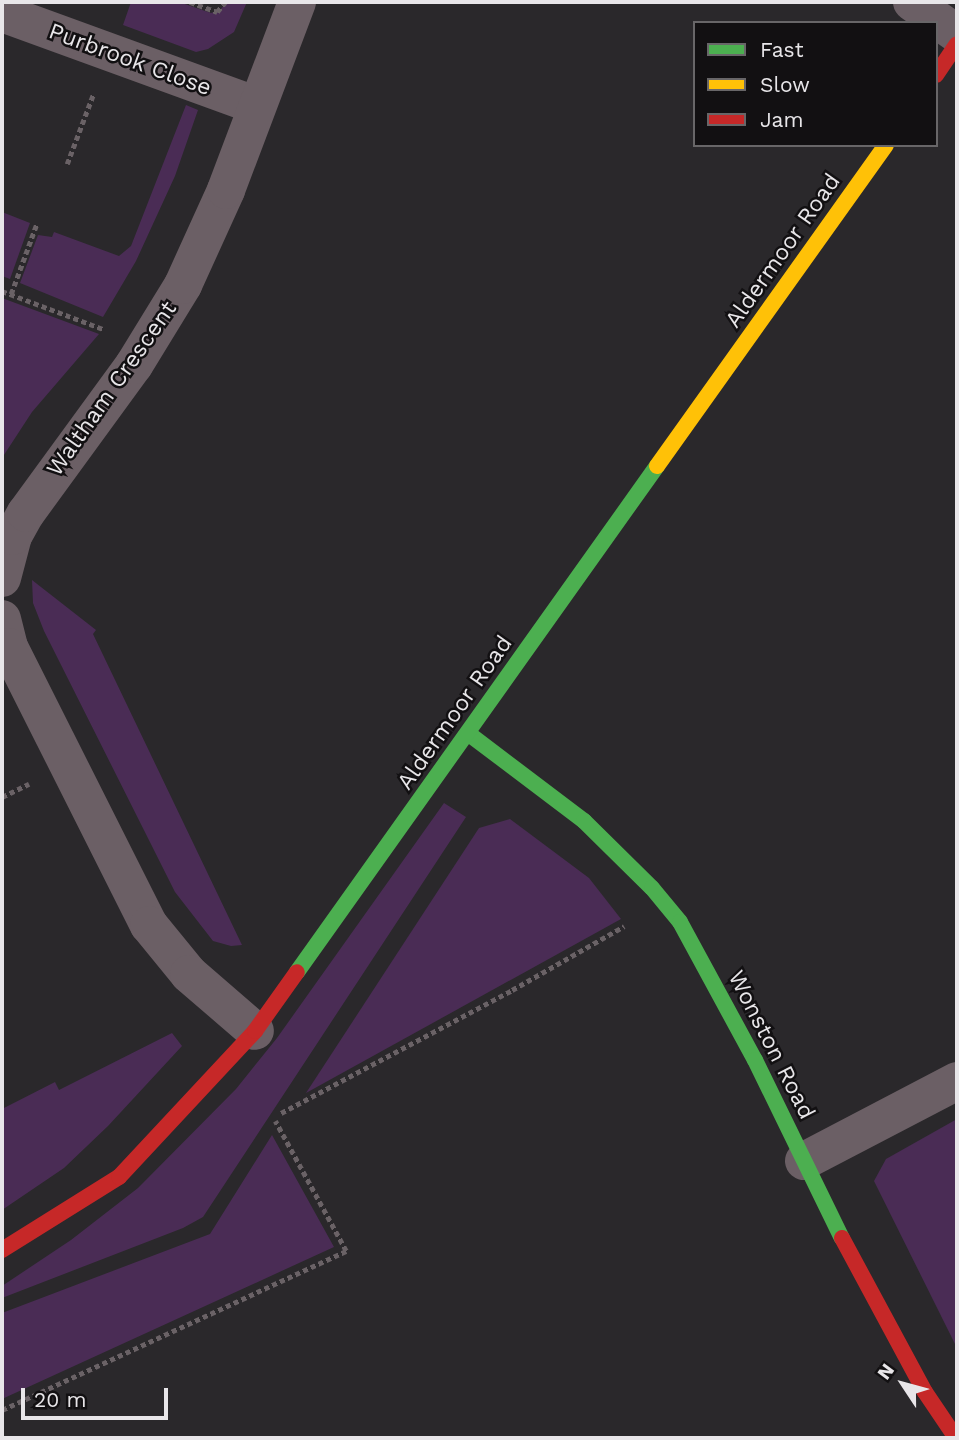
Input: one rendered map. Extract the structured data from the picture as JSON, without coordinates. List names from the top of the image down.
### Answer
{
  "streets": {
    "street": [
      "Purbrook Close",
      "Aldermoor Road",
      "Waltham Crescent",
      "Wonston Road"
    ]
  },
  "crossings": [
    ["Purbrook Close", "Waltham Crescent"],
    ["Aldermoor Road", "Wonston Road"]
  ],
  "legend": ["Fast", "Slow", "Jam"],
  "scale_bar": "20 m",
  "north": "top left"
}
